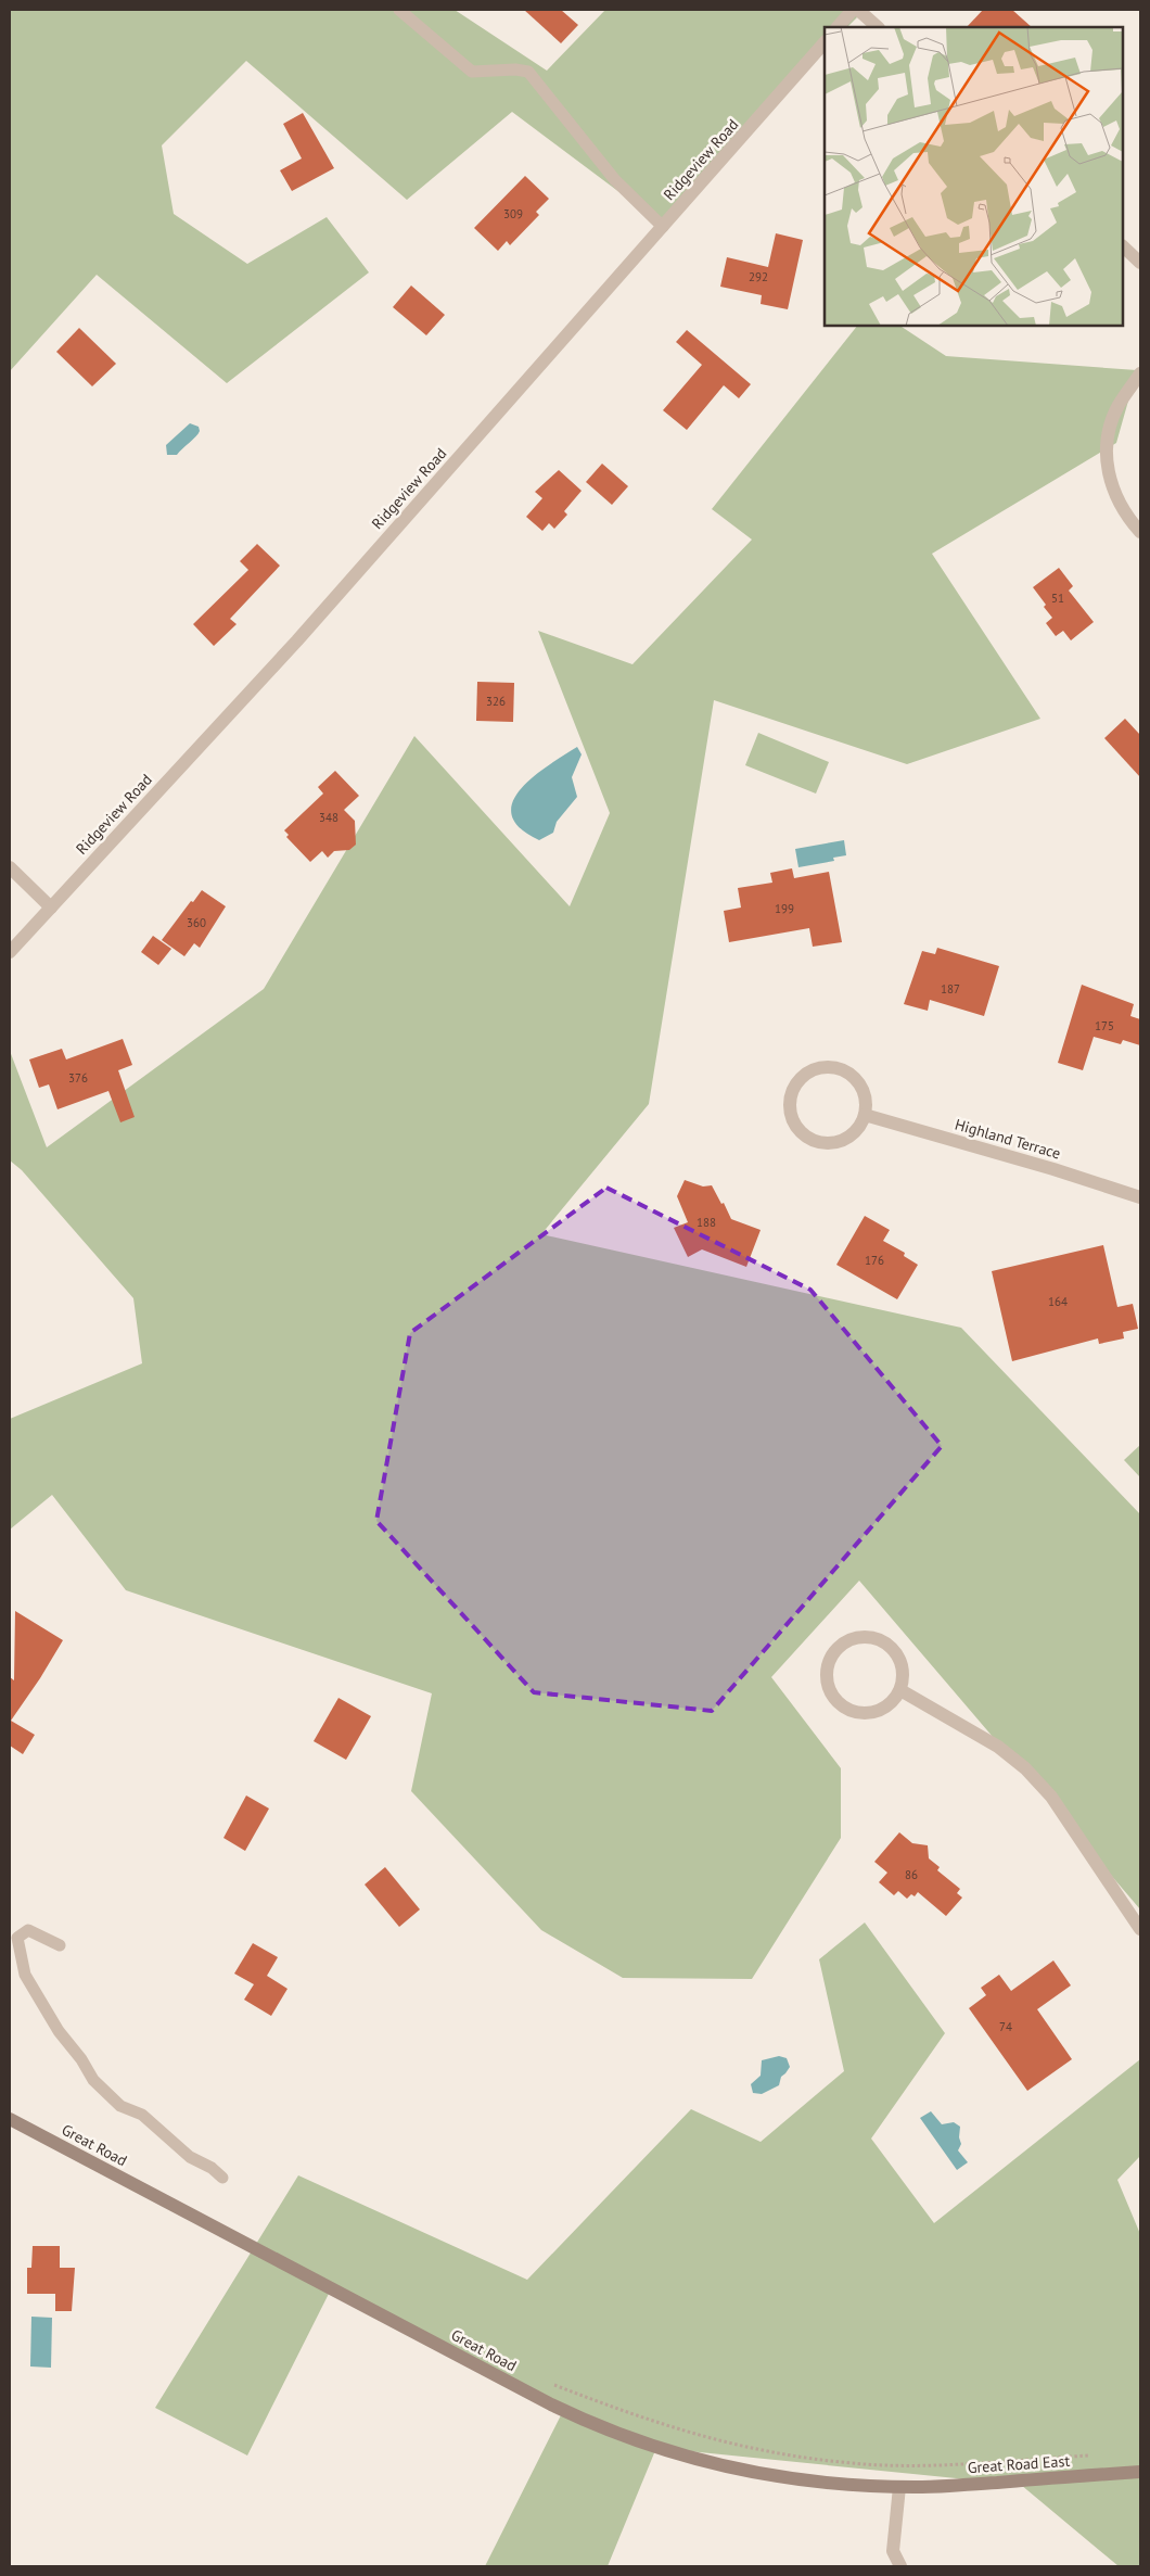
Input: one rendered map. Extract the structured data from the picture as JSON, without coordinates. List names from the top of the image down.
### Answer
{
  "streets": {
    "street": [
      "Ridgeview Road",
      "Highland Terrace",
      "Great Road",
      "Great Road East"
    ]
  },
  "crossings": [
    ["Great Road", "Great Road East"]
  ],
  "house_numbers": [
    "309",
    "292",
    "51",
    "326",
    "348",
    "199",
    "360",
    "187",
    "175",
    "376",
    "188",
    "176",
    "164",
    "86",
    "74"
  ]
}
